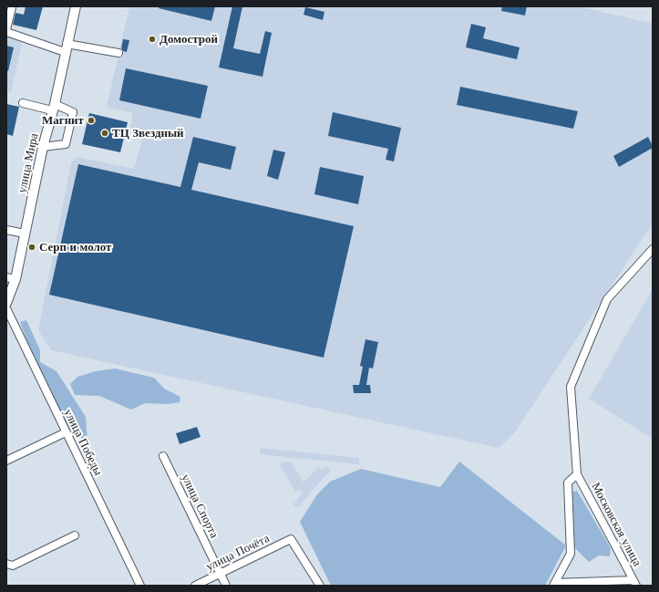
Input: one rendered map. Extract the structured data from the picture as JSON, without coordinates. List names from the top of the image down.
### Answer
{
  "streets": {
    "main road": ["улица Мира"],
    "street": [
      "улица Победы",
      "улица Спорта",
      "Московская улица",
      "улица Почёта"
    ]
  },
  "crossings": [
    ["улица Спорта", "улица Почёта"]
  ],
  "places": [
    "Домострой",
    "Магнит",
    "ТЦ Звездный",
    "Серп и молот"
  ]
}
